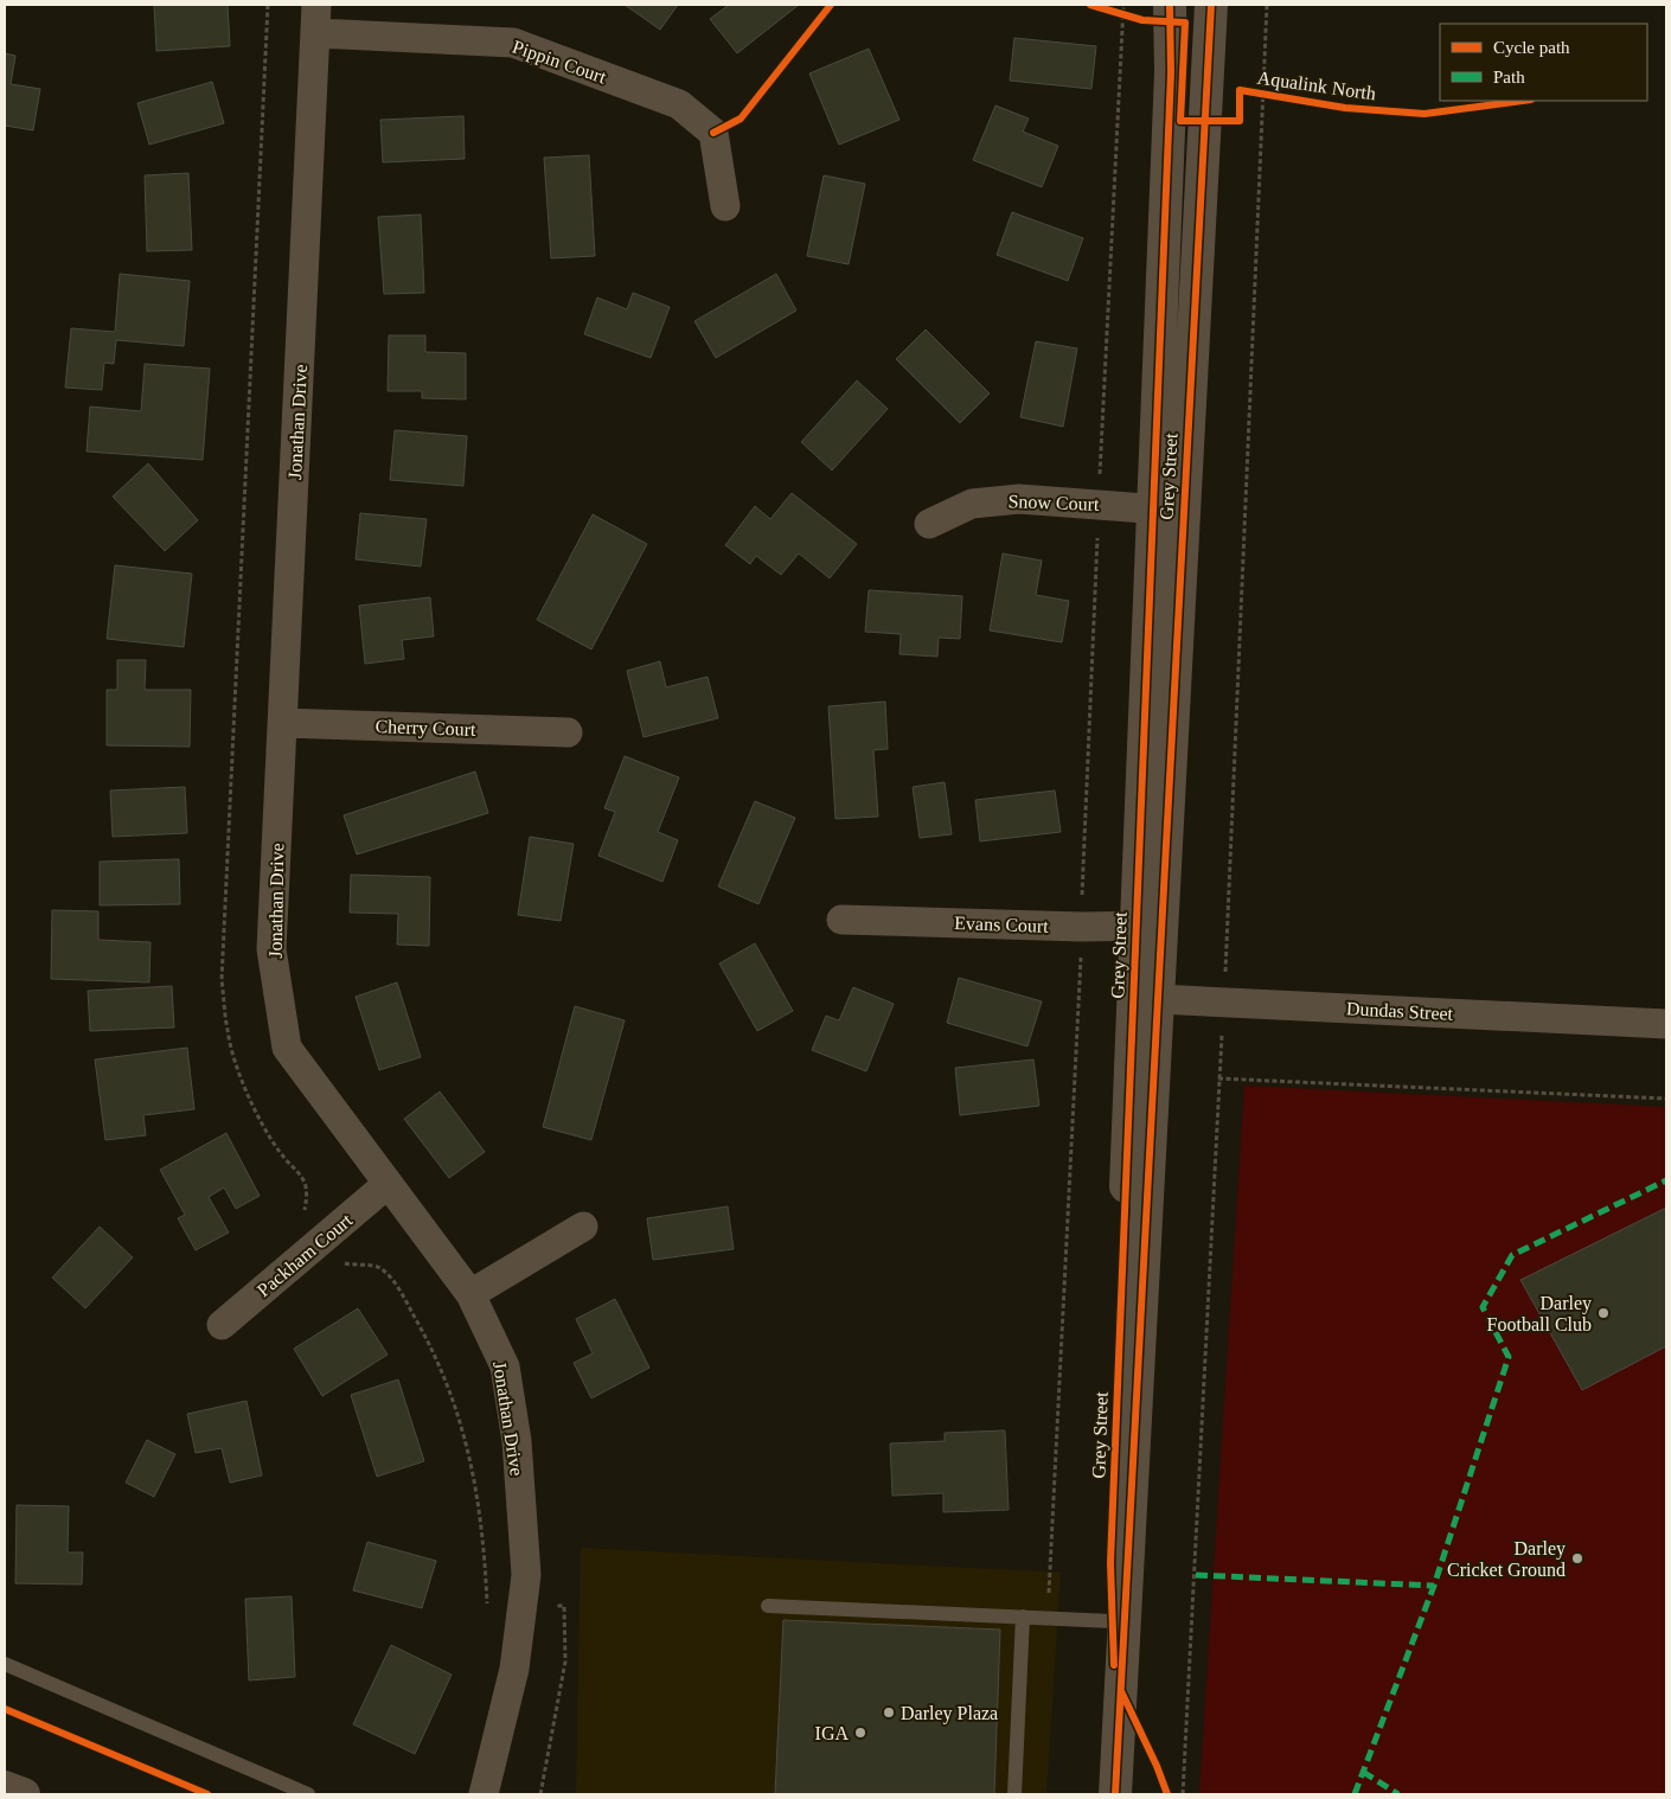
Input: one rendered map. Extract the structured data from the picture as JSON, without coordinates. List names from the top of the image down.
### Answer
{
  "streets": {
    "street": [
      "Pippin Court",
      "Jonathan Drive",
      "Grey Street",
      "Snow Court",
      "Cherry Court",
      "Evans Court",
      "Dundas Street",
      "Packham Court"
    ],
    "cycle path": ["Aqualink North"]
  },
  "crossings": [
    ["Pippin Court", "Jonathan Drive"],
    ["Jonathan Drive", "Cherry Court"],
    ["Jonathan Drive", "Packham Court"],
    ["Grey Street", "Snow Court"],
    ["Grey Street", "Evans Court"],
    ["Grey Street", "Dundas Street"]
  ],
  "places": [
    "Darley Football Club",
    "Darley Cricket Ground",
    "Darley Plaza",
    "IGA"
  ],
  "legend": ["Cycle path", "Path"]
}
